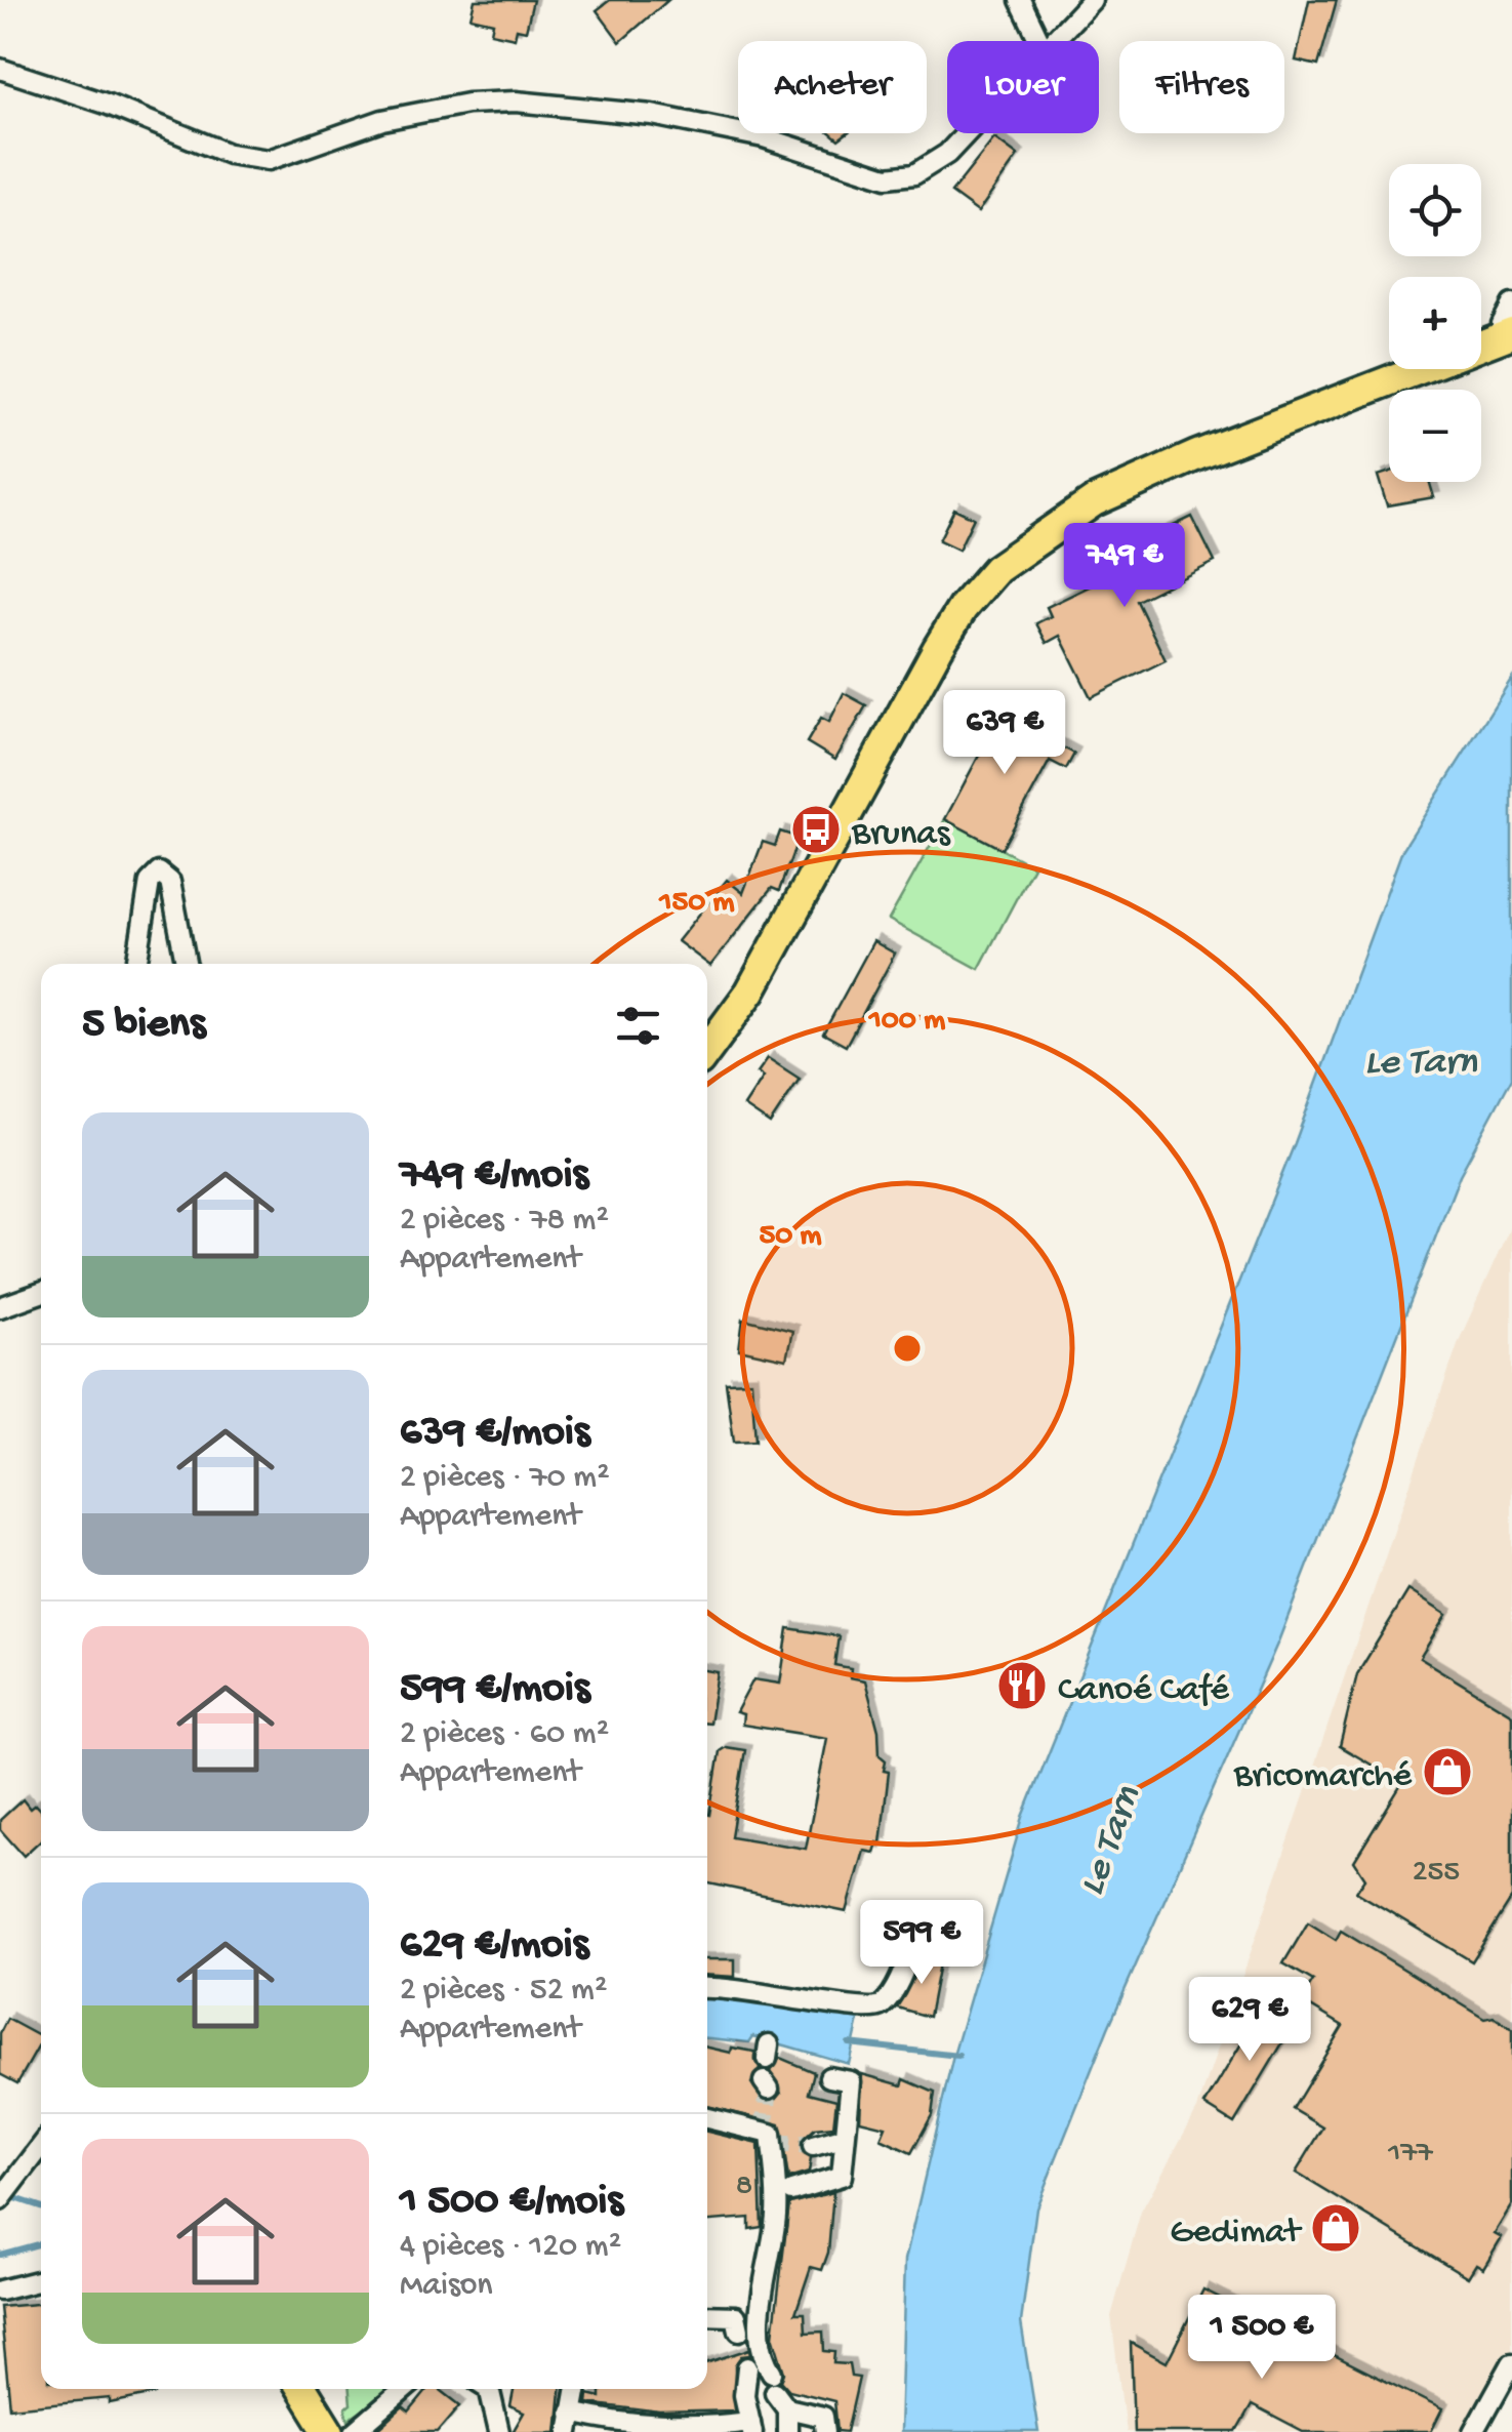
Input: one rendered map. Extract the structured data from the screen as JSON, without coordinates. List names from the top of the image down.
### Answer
{
  "water": ["Le Tarn"],
  "places": {
    "bus stop": ["Brunas"],
    "restaurant": ["Canoé Café"],
    "shop": ["Bricomarché", "Gedimat"]
  },
  "house_numbers": ["255", "177", "8"],
  "page": {
    "chip": ["Acheter", "Louer", "Filtres"],
    "map_buttons": ["+", "−"],
    "price": [
      "749 €",
      "639 €",
      "599 €",
      "629 €",
      "1 500 €"
    ],
    "heading": "5 biens",
    "list": [
      {
        "name": "749 €/mois",
        "note": "2 pièces · 78 m² · Appartement"
      },
      {
        "name": "639 €/mois",
        "note": "2 pièces · 70 m² · Appartement"
      },
      {
        "name": "599 €/mois",
        "note": "2 pièces · 60 m² · Appartement"
      },
      {
        "name": "629 €/mois",
        "note": "2 pièces · 52 m² · Appartement"
      },
      {
        "name": "1 500 €/mois",
        "note": "4 pièces · 120 m² · Maison"
      }
    ]
  },
  "rings": ["150 m", "100 m", "50 m"]
}
